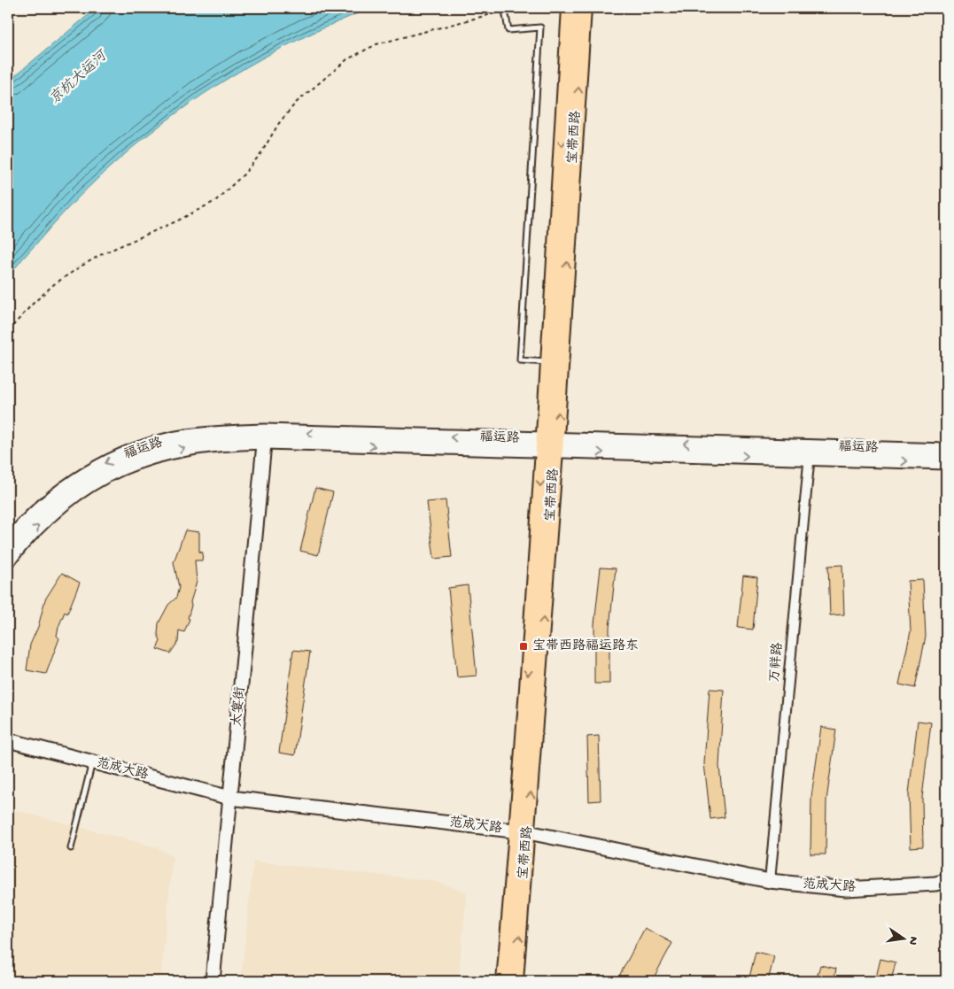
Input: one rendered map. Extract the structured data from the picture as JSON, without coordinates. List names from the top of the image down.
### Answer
{
  "streets": {
    "main road": ["宝带西路"],
    "street": [
      "福运路",
      "万祥路",
      "太宴街",
      "范成大路"
    ]
  },
  "crossings": [
    ["宝带西路", "福运路"],
    ["宝带西路", "范成大路"],
    ["福运路", "万祥路"],
    ["福运路", "太宴街"],
    ["万祥路", "范成大路"],
    ["太宴街", "范成大路"]
  ],
  "water": ["京杭大运河"],
  "places": {
    "transit": ["宝带西路福运路东"]
  },
  "north": "right"
}
